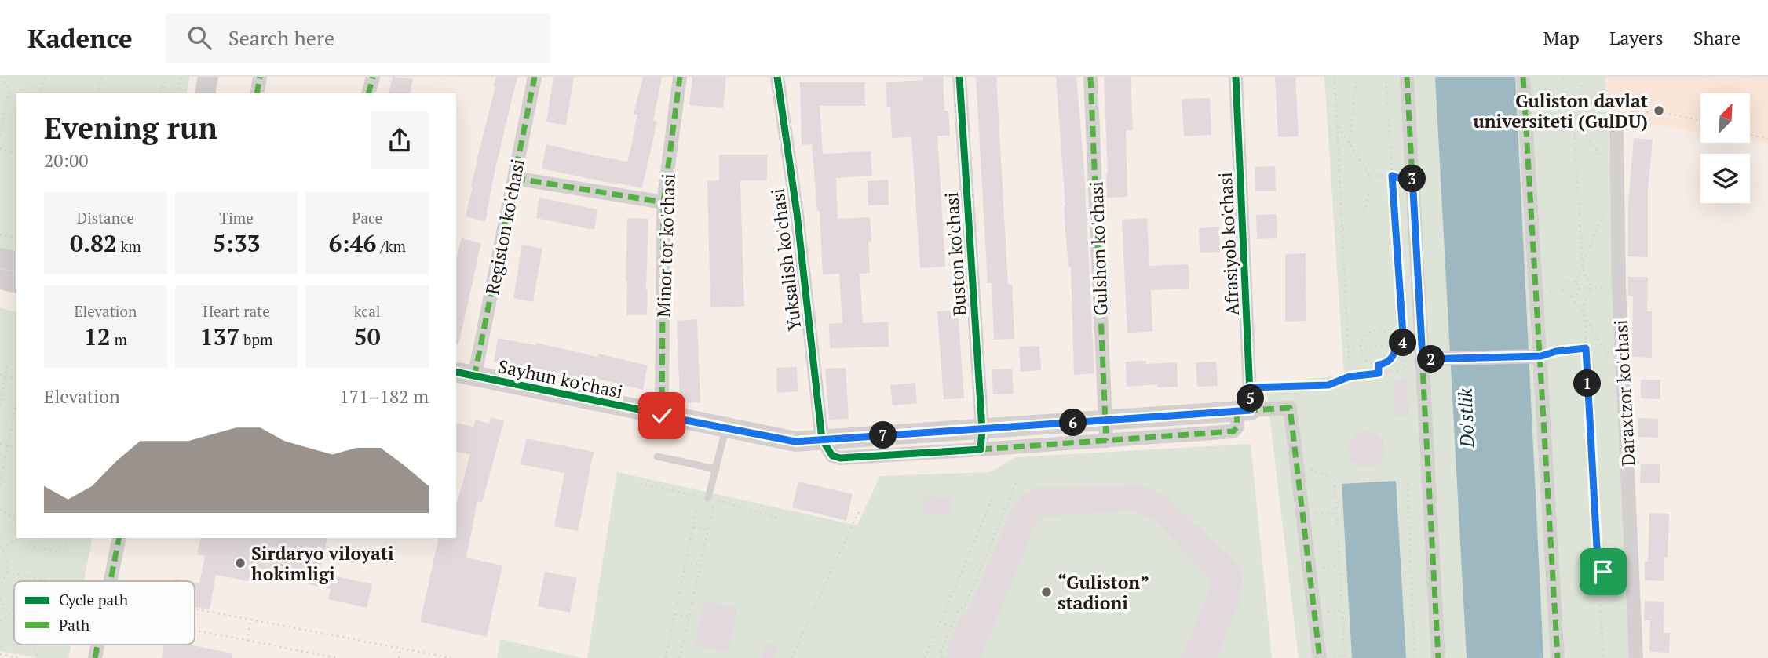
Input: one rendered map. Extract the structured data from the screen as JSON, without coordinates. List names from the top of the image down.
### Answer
{
  "streets": {
    "street": [
      "Registon ko'chasi",
      "Afrasiyob ko'chasi",
      "Minor tor ko'chasi",
      "Gulshon ko'chasi",
      "Buston ko'chasi",
      "Yuksalish ko'chasi",
      "Sayhun ko'chasi",
      "Daraxtzor ko'chasi"
    ]
  },
  "crossings": [
    ["Registon ko'chasi", "Sayhun ko'chasi"],
    ["Afrasiyob ko'chasi", "Sayhun ko'chasi"],
    ["Minor tor ko'chasi", "Sayhun ko'chasi"],
    ["Gulshon ko'chasi", "Sayhun ko'chasi"],
    ["Buston ko'chasi", "Sayhun ko'chasi"],
    ["Yuksalish ko'chasi", "Sayhun ko'chasi"]
  ],
  "water": ["Do'stlik"],
  "places": ["Guliston davlat universiteti (GulDU)", "Sirdaryo viloyati hokimligi", "“Guliston” stadioni"],
  "legend": ["Cycle path", "Path"],
  "north": "top right",
  "page": {
    "header": "Kadence",
    "search": "Search here",
    "nav": ["Map", "Layers", "Share"],
    "heading": ["Evening run", "20:00"],
    "pins": [
      "3",
      "4",
      "2",
      "1",
      "5",
      "6",
      "7"
    ],
    "stats": [
      ["Distance", "0.82 km"],
      ["Time", "5:33"],
      ["Pace", "6:46 /km"],
      ["Elevation", "12 m"],
      ["Heart rate", "137 bpm"],
      ["kcal", "50"]
    ],
    "chart": ["Elevation", "171–182 m"]
  }
}
